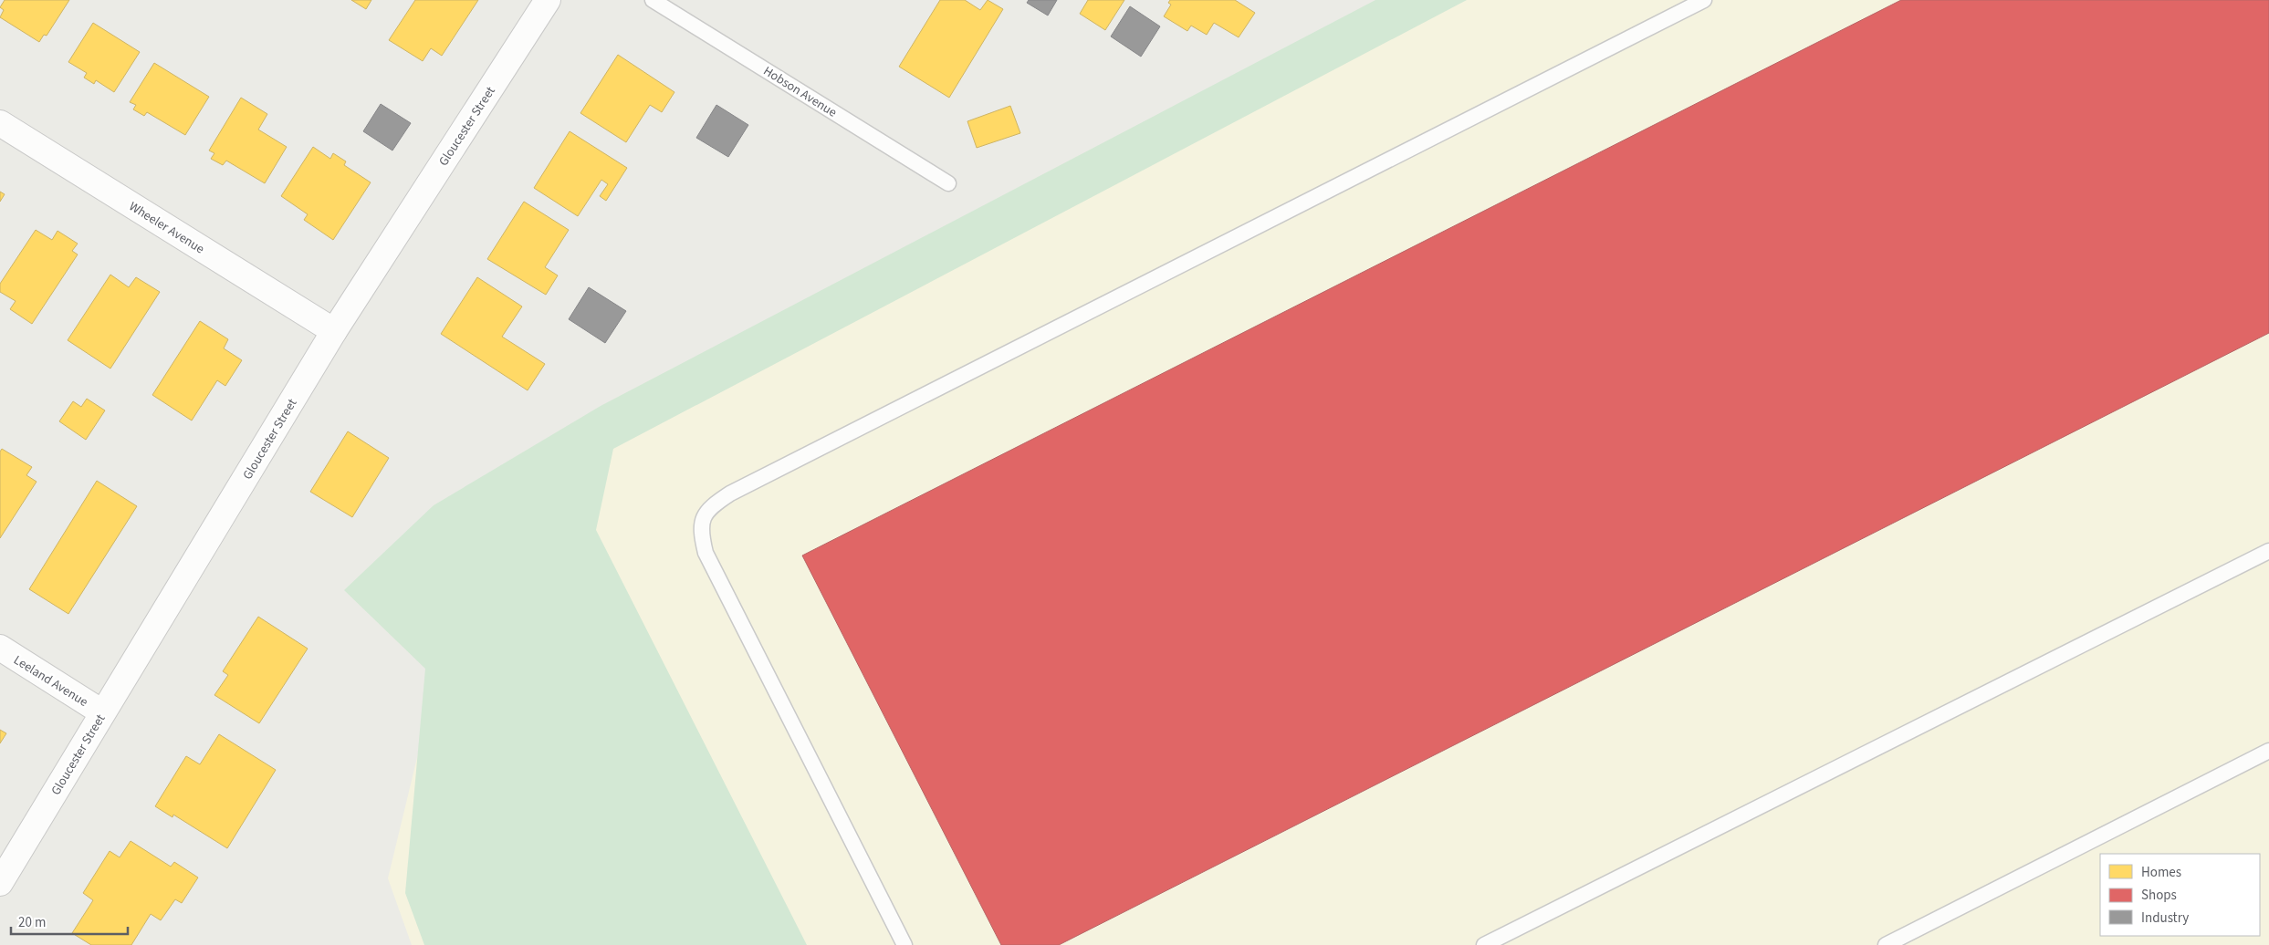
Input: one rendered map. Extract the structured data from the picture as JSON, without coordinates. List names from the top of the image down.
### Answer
{
  "streets": {
    "street": ["Gloucester Street", "Wheeler Avenue", "Leeland Avenue"],
    "lane": ["Hobson Avenue"]
  },
  "crossings": [
    ["Gloucester Street", "Wheeler Avenue"],
    ["Gloucester Street", "Leeland Avenue"]
  ],
  "legend": ["Homes", "Shops", "Industry"],
  "scale_bar": "20 m"
}
